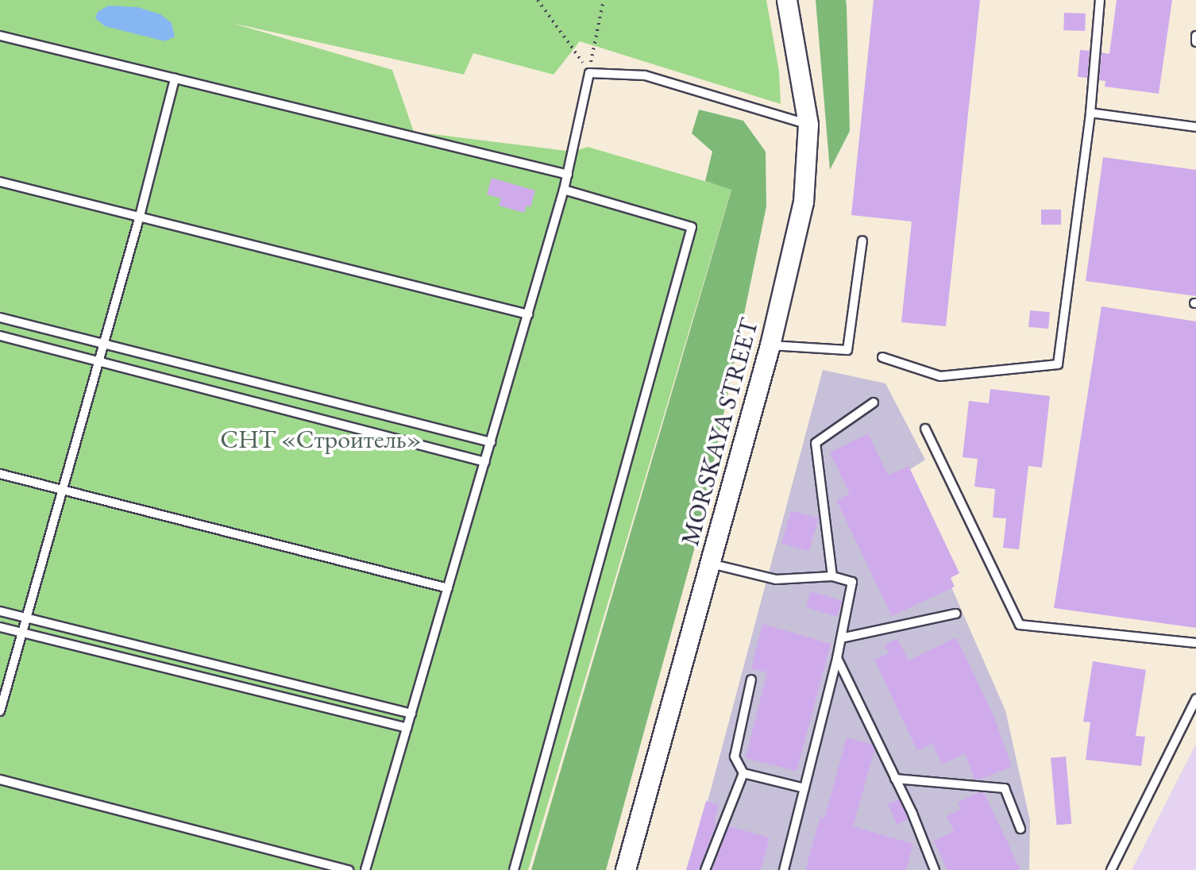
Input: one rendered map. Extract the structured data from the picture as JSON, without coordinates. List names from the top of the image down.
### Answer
{
  "streets": {
    "street": ["MORSKAYA STREET"]
  },
  "parks": ["СНТ «Строитель»"]
}
